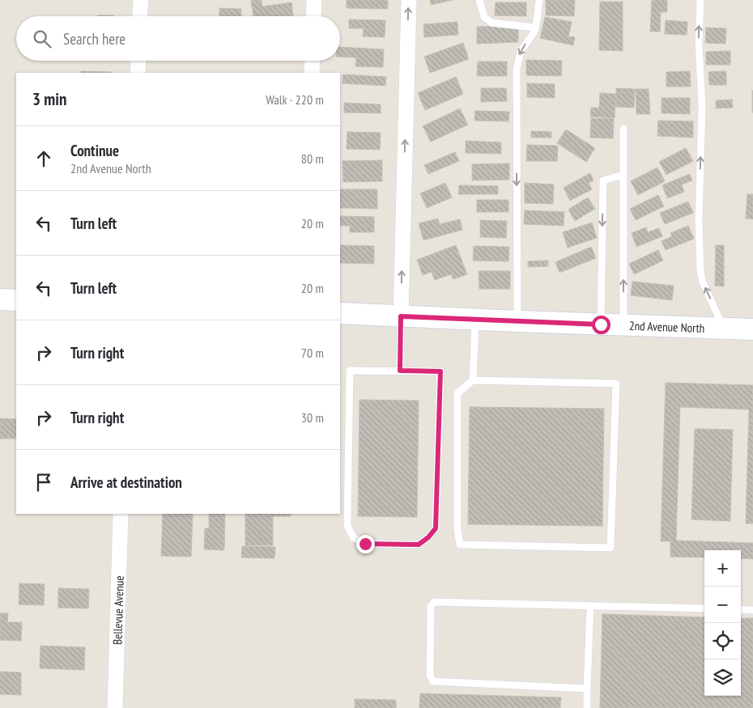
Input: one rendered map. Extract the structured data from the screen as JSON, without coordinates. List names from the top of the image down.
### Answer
{
  "streets": {
    "street": ["2nd Avenue North", "Bellevue Avenue"]
  },
  "page": {
    "search": "Search here",
    "heading": ["3 min", "Walk · 220 m"],
    "list": [
      ["Continue", "2nd Avenue North", "80 m"],
      ["Turn left", "20 m"],
      ["Turn left", "20 m"],
      ["Turn right", "70 m"],
      ["Turn right", "30 m"],
      "Arrive at destination"
    ],
    "map_buttons": ["+", "−"]
  }
}
